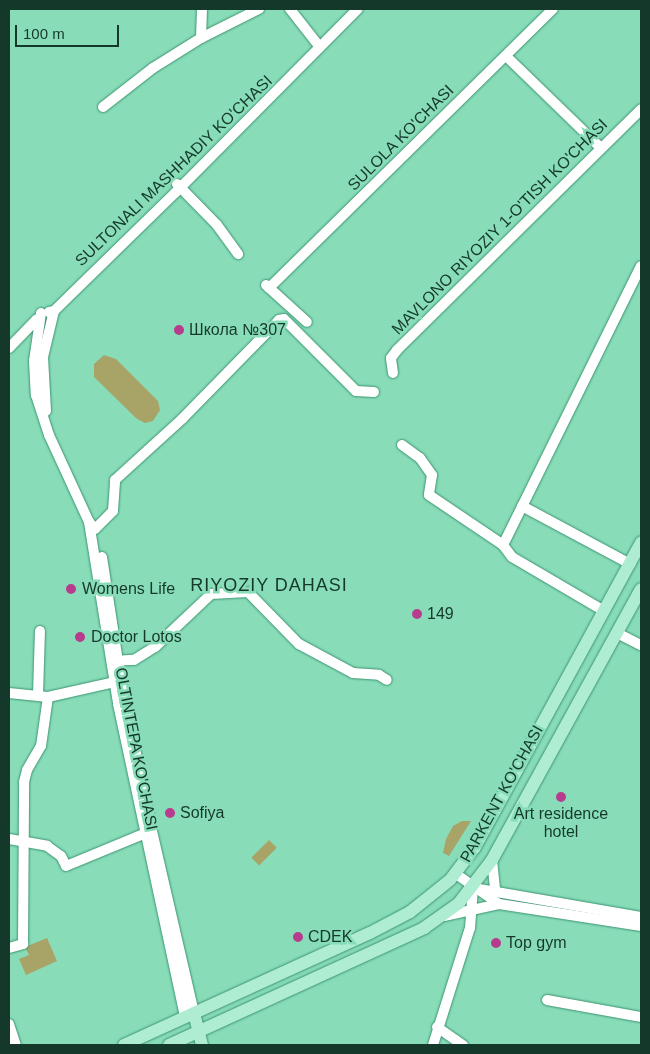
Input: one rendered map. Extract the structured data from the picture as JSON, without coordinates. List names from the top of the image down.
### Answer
{
  "streets": {
    "main road": ["OLTINTEPA KO'CHASI", "PARKENT KO'CHASI"],
    "street": ["SULOLA KO'CHASI", "SULTONALI MASHHADIY KO'CHASI", "MAVLONO RIYOZIY 1-O'TISH KO'CHASI"]
  },
  "crossings": [
    ["SULTONALI MASHHADIY KO'CHASI", "OLTINTEPA KO'CHASI"],
    ["OLTINTEPA KO'CHASI", "PARKENT KO'CHASI"]
  ],
  "districts": ["RIYOZIY DAHASI"],
  "places": [
    "Школа №307",
    "Womens Life",
    "149",
    "Doctor Lotos",
    "Art residence hotel",
    "Sofiya",
    "CDEK",
    "Top gym"
  ],
  "scale_bar": "100 m"
}
